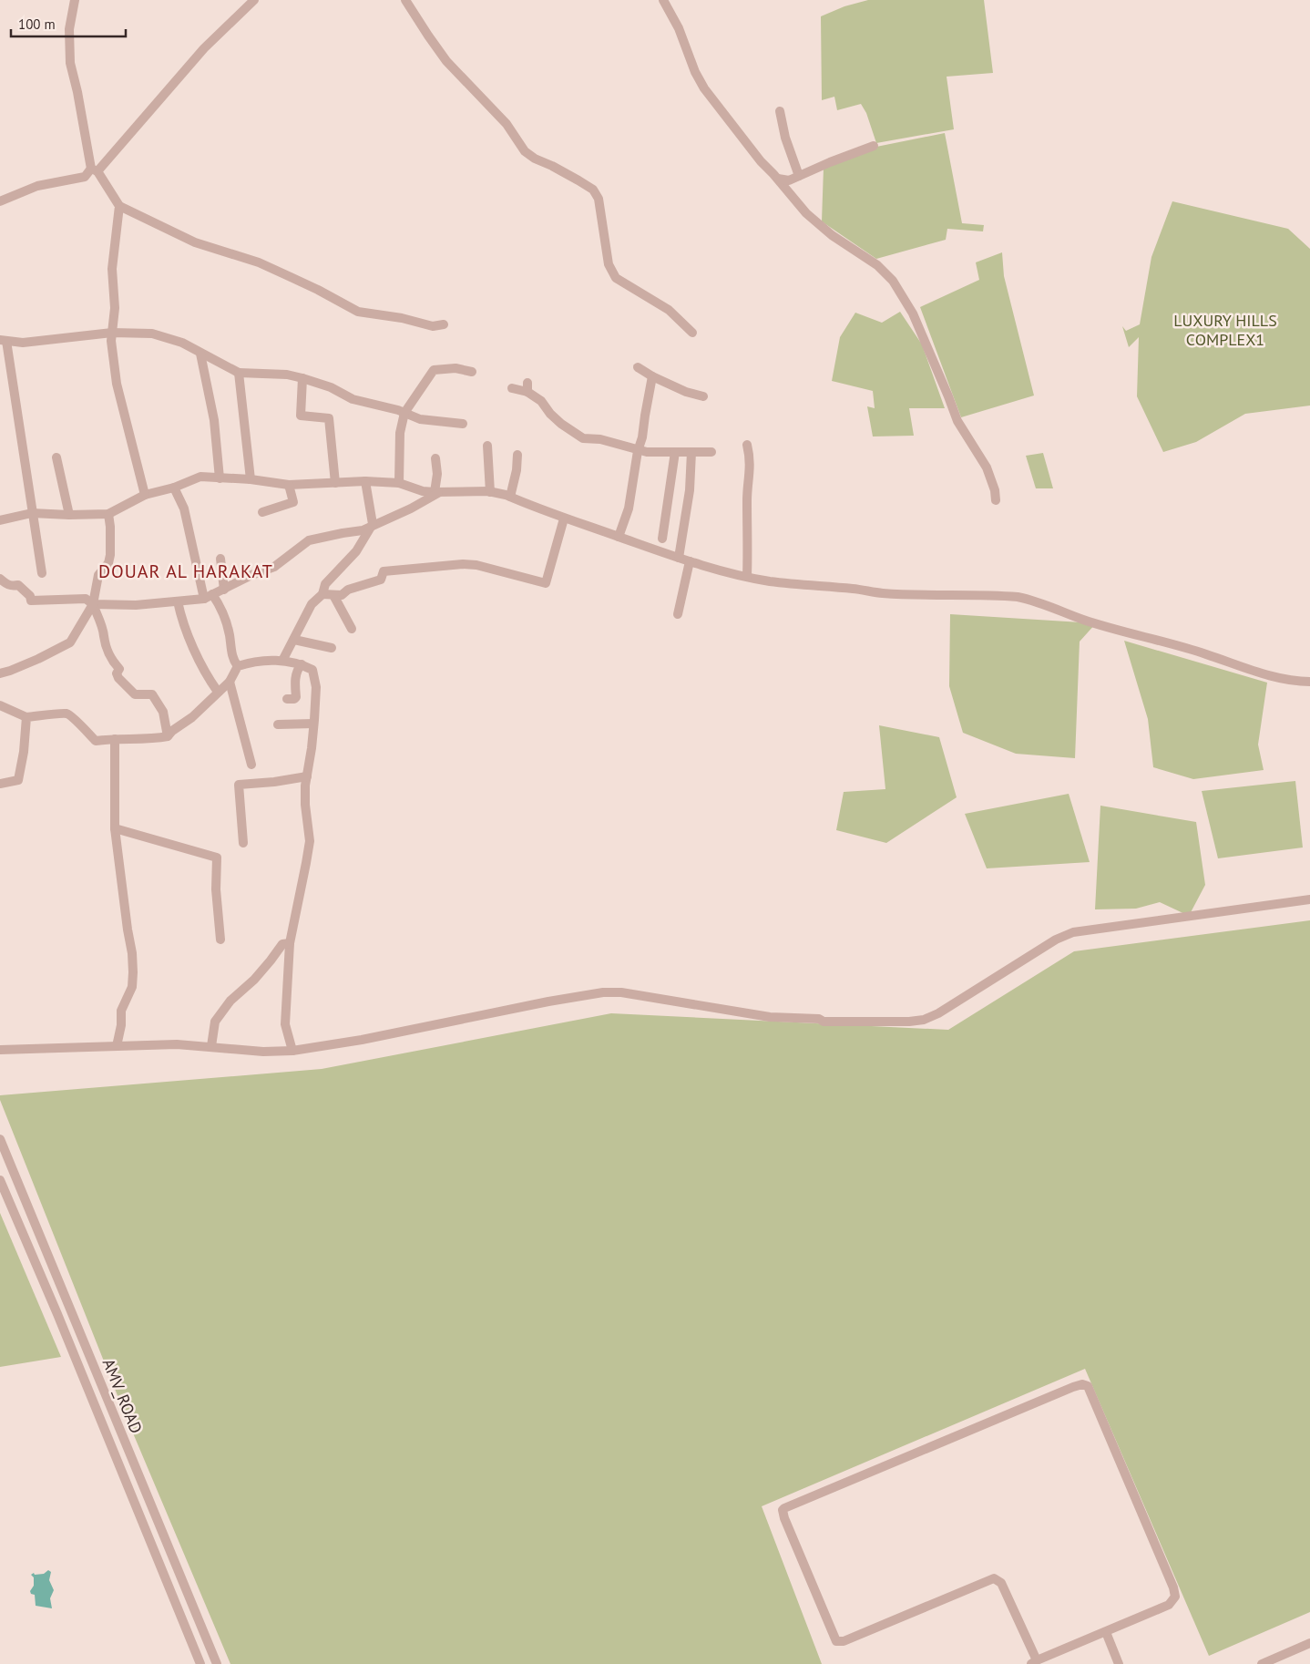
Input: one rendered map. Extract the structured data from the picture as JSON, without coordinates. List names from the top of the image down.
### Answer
{
  "streets": {
    "street": ["AMV_ROAD"]
  },
  "districts": ["DOUAR AL HARAKAT"],
  "parks": ["LUXURY HILLS COMPLEX1"],
  "scale_bar": "100 m"
}
